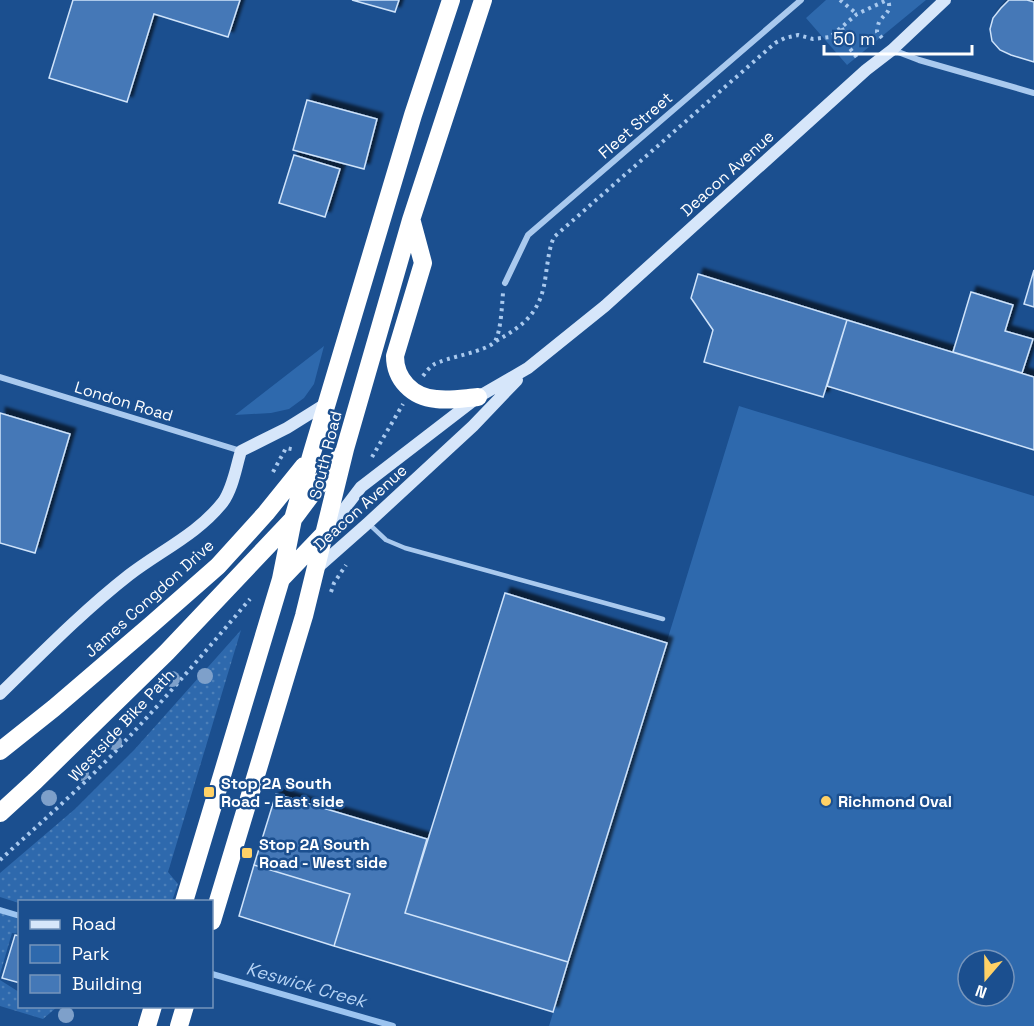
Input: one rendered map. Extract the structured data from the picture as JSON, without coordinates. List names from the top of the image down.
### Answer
{
  "streets": {
    "highway": ["South Road", "James Congdon Drive"],
    "street": ["Fleet Street", "Deacon Avenue", "London Road"],
    "path": ["Westside Bike Path"]
  },
  "crossings": [
    ["Deacon Avenue", "South Road"],
    ["London Road", "James Congdon Drive"],
    ["South Road", "James Congdon Drive"]
  ],
  "water": ["Keswick Creek"],
  "places": {
    "transit": ["Stop 2A South Road - East side", "Stop 2A South Road - West side"],
    "other": ["Richmond Oval"]
  },
  "legend": ["Road", "Park", "Building"],
  "scale_bar": "50 m",
  "north": "bottom"
}
